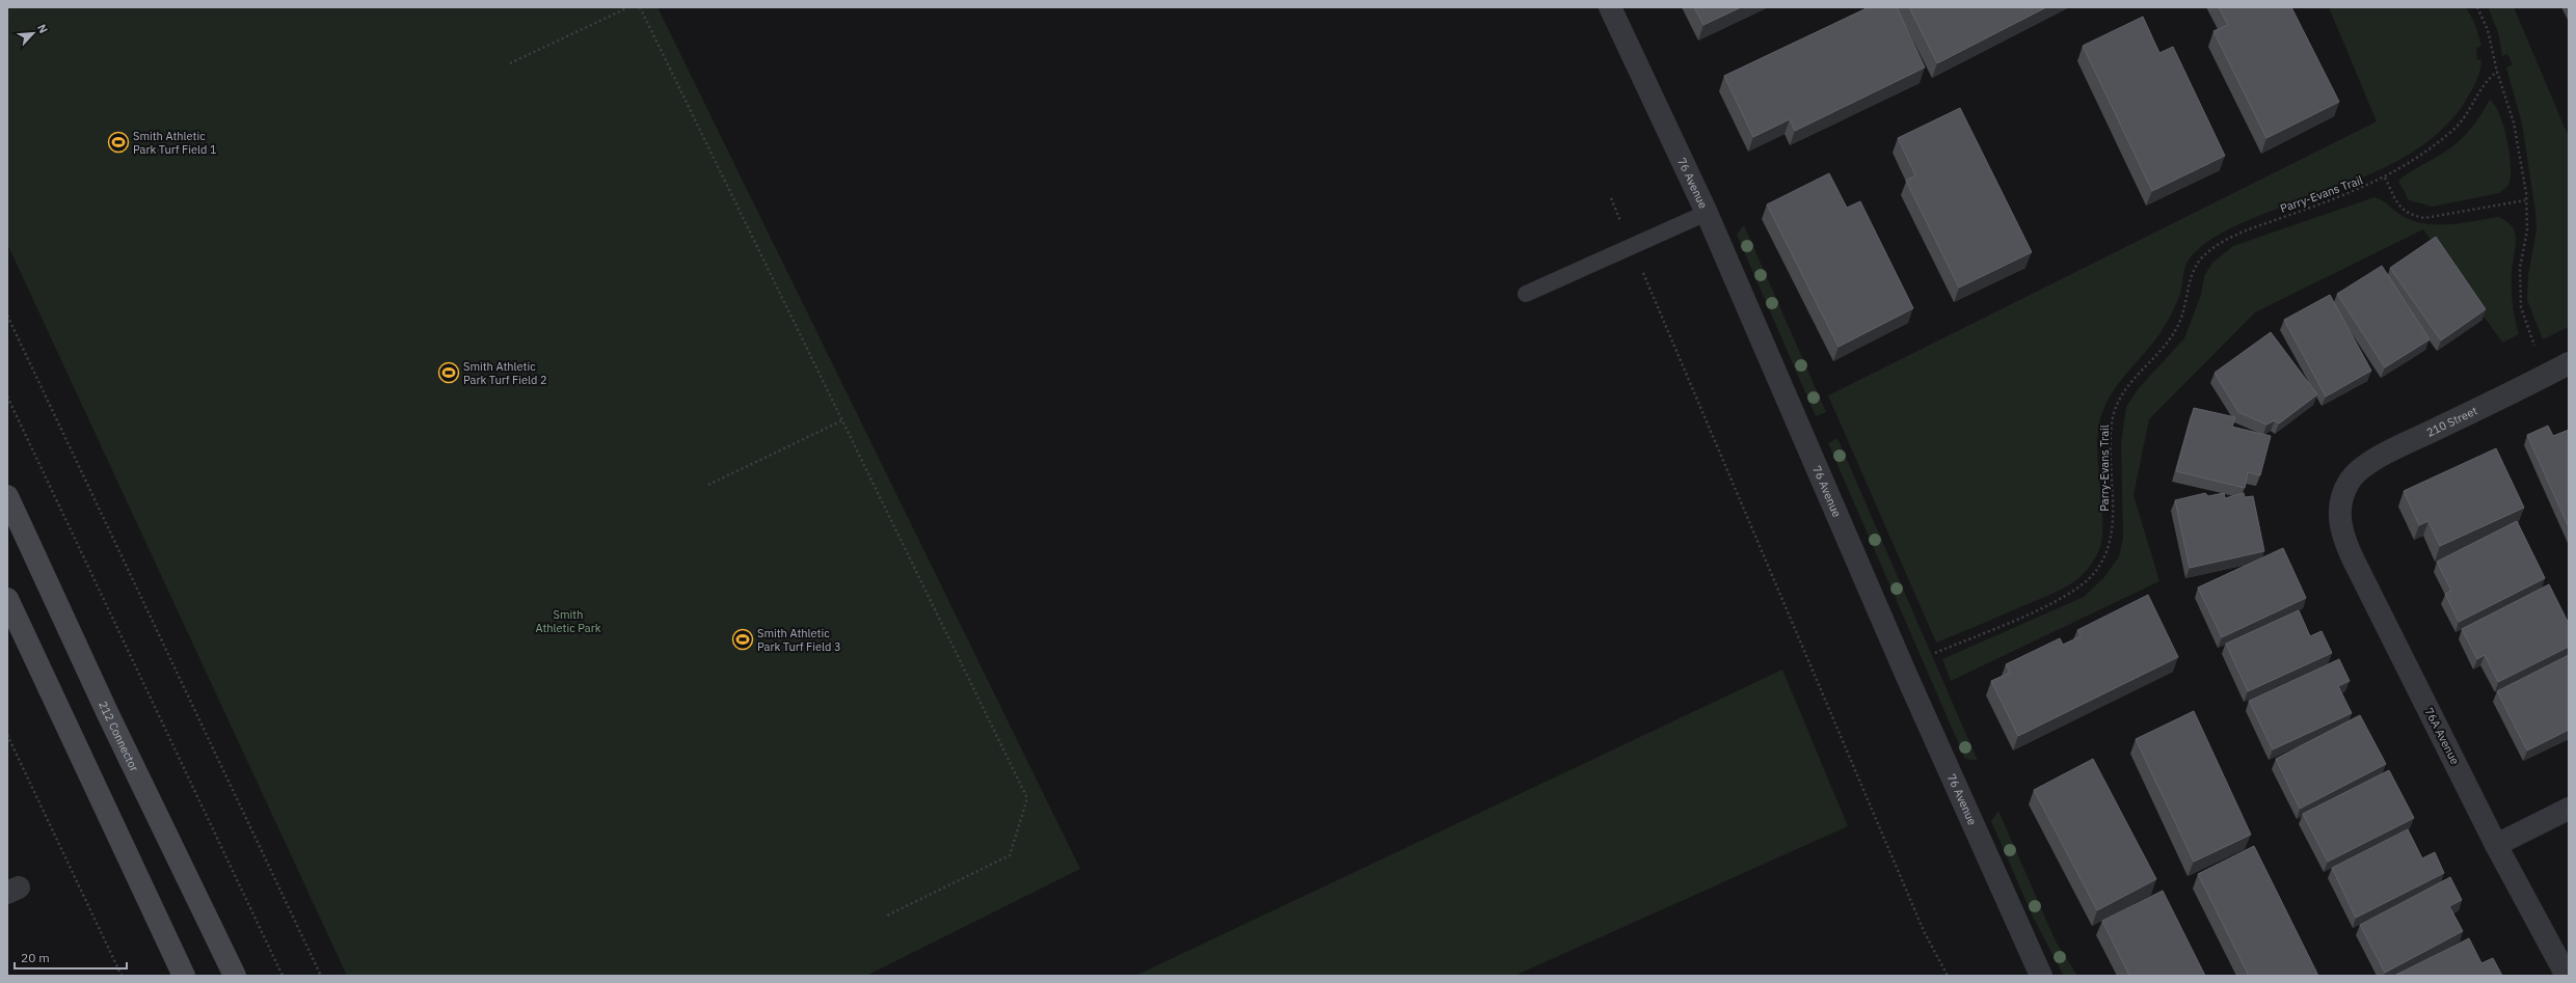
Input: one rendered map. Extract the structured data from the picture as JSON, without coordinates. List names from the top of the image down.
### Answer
{
  "streets": {
    "main road": ["212 Connector"],
    "street": ["76 Avenue", "210 Street", "76A Avenue"],
    "path": ["Parry-Evans Trail"]
  },
  "crossings": [
    ["210 Street", "76A Avenue"]
  ],
  "parks": ["Smith Athletic Park"],
  "places": {
    "sports": ["Smith Athletic Park Turf Field 1", "Smith Athletic Park Turf Field 2", "Smith Athletic Park Turf Field 3"]
  },
  "scale_bar": "20 m",
  "north": "top right"
}
